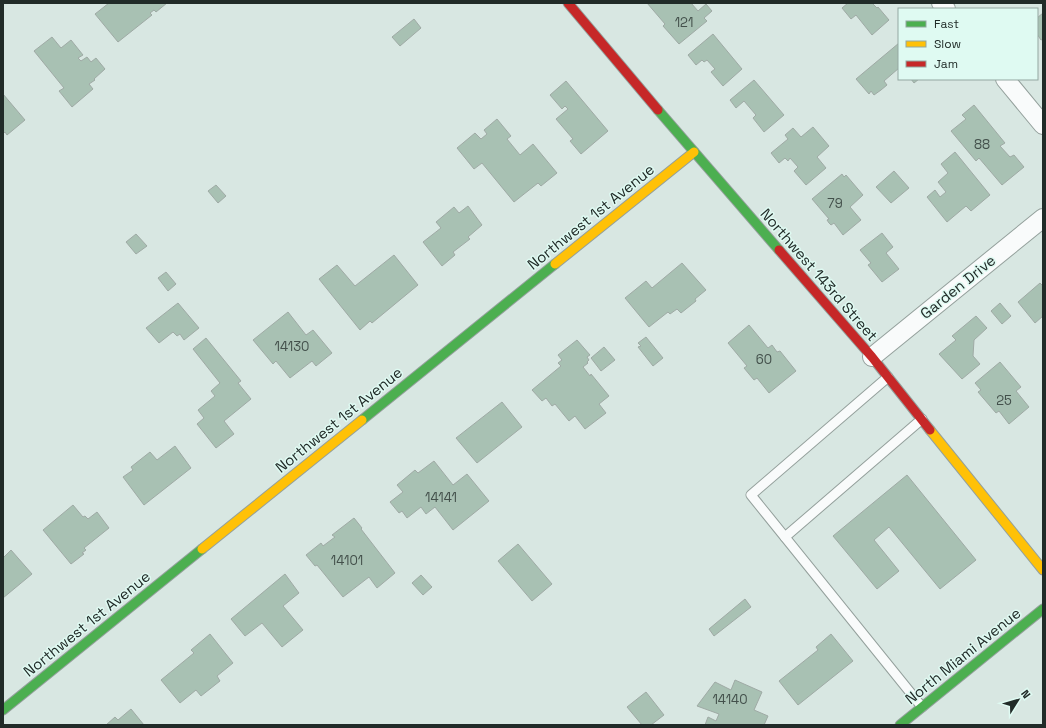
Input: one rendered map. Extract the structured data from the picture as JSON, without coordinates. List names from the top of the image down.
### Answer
{
  "streets": {
    "street": [
      "Northwest 1st Avenue",
      "Northwest 143rd Street",
      "Garden Drive",
      "North Miami Avenue"
    ]
  },
  "crossings": [
    ["Northwest 1st Avenue", "Northwest 143rd Street"],
    ["Northwest 143rd Street", "Garden Drive"]
  ],
  "house_numbers": [
    "121",
    "88",
    "79",
    "14130",
    "60",
    "25",
    "14141",
    "14101",
    "14140"
  ],
  "legend": ["Fast", "Slow", "Jam"],
  "north": "top right"
}
